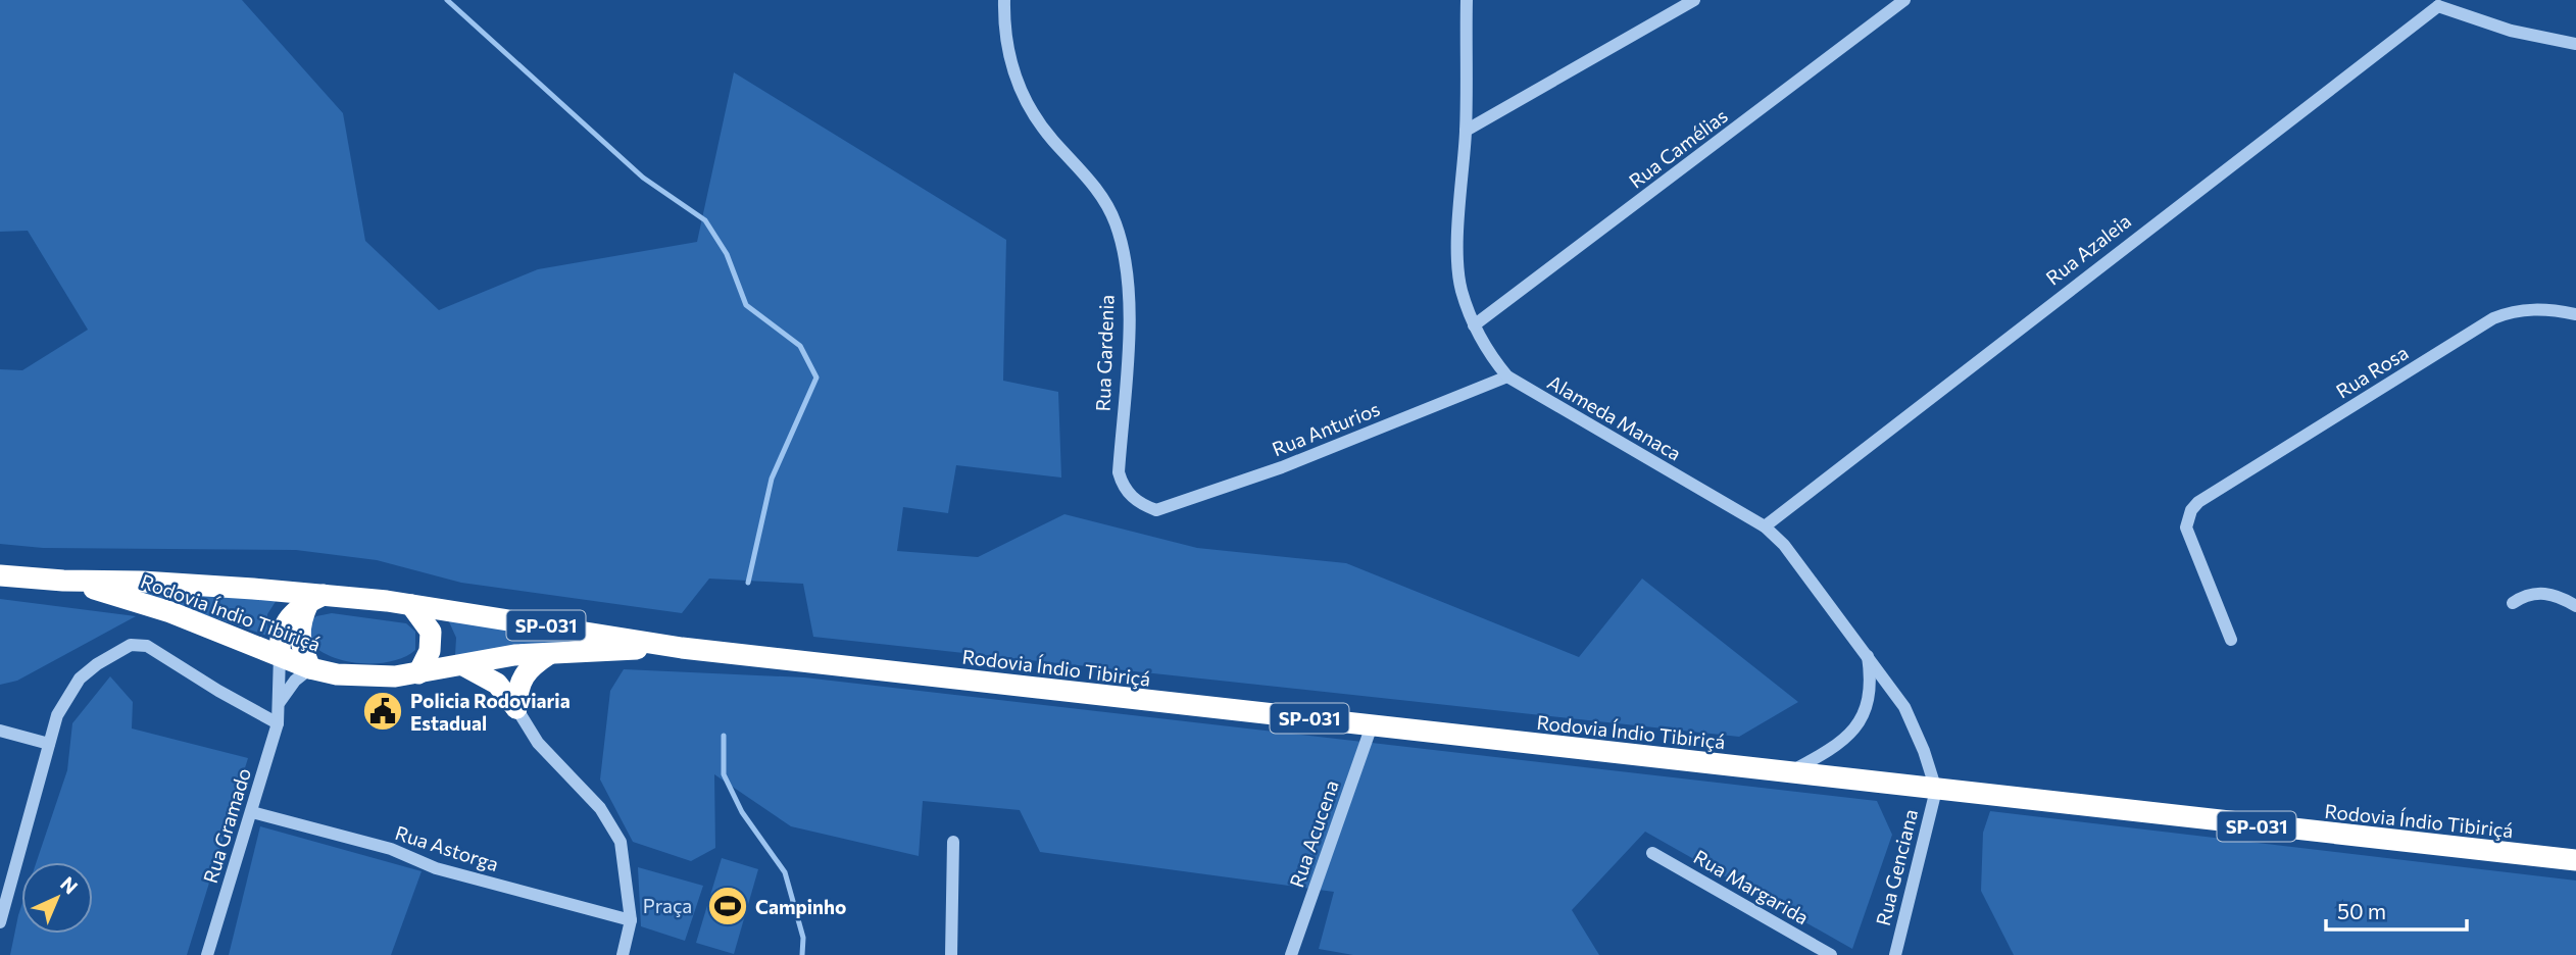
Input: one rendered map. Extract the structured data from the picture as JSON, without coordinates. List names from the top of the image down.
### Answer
{
  "streets": {
    "highway": ["Rodovia Índio Tibiriçá", "SP-031"],
    "street": [
      "Rua Camélias",
      "Rua Azaleia",
      "Rua Gardenia",
      "Rua Rosa",
      "Alameda Manaca",
      "Rua Anturios",
      "Rua Gramado",
      "Rua Acucena",
      "Rua Astorga",
      "Rua Genciana",
      "Rua Margarida"
    ]
  },
  "crossings": [
    ["Rua Camélias", "Alameda Manaca"],
    ["Rua Azaleia", "Alameda Manaca"],
    ["Rua Gardenia", "Rua Anturios"],
    ["Alameda Manaca", "Rua Anturios"],
    ["Alameda Manaca", "Rodovia Índio Tibiriçá"],
    ["Alameda Manaca", "Rua Genciana"],
    ["Rodovia Índio Tibiriçá", "Rua Gramado"],
    ["Rodovia Índio Tibiriçá", "Rua Acucena"],
    ["Rodovia Índio Tibiriçá", "Rua Genciana"],
    ["Rua Gramado", "Rua Astorga"]
  ],
  "parks": ["Praça"],
  "places": {
    "public building": ["Policia Rodoviaria Estadual"],
    "sports": ["Campinho"]
  },
  "scale_bar": "50 m",
  "north": "top right"
}
